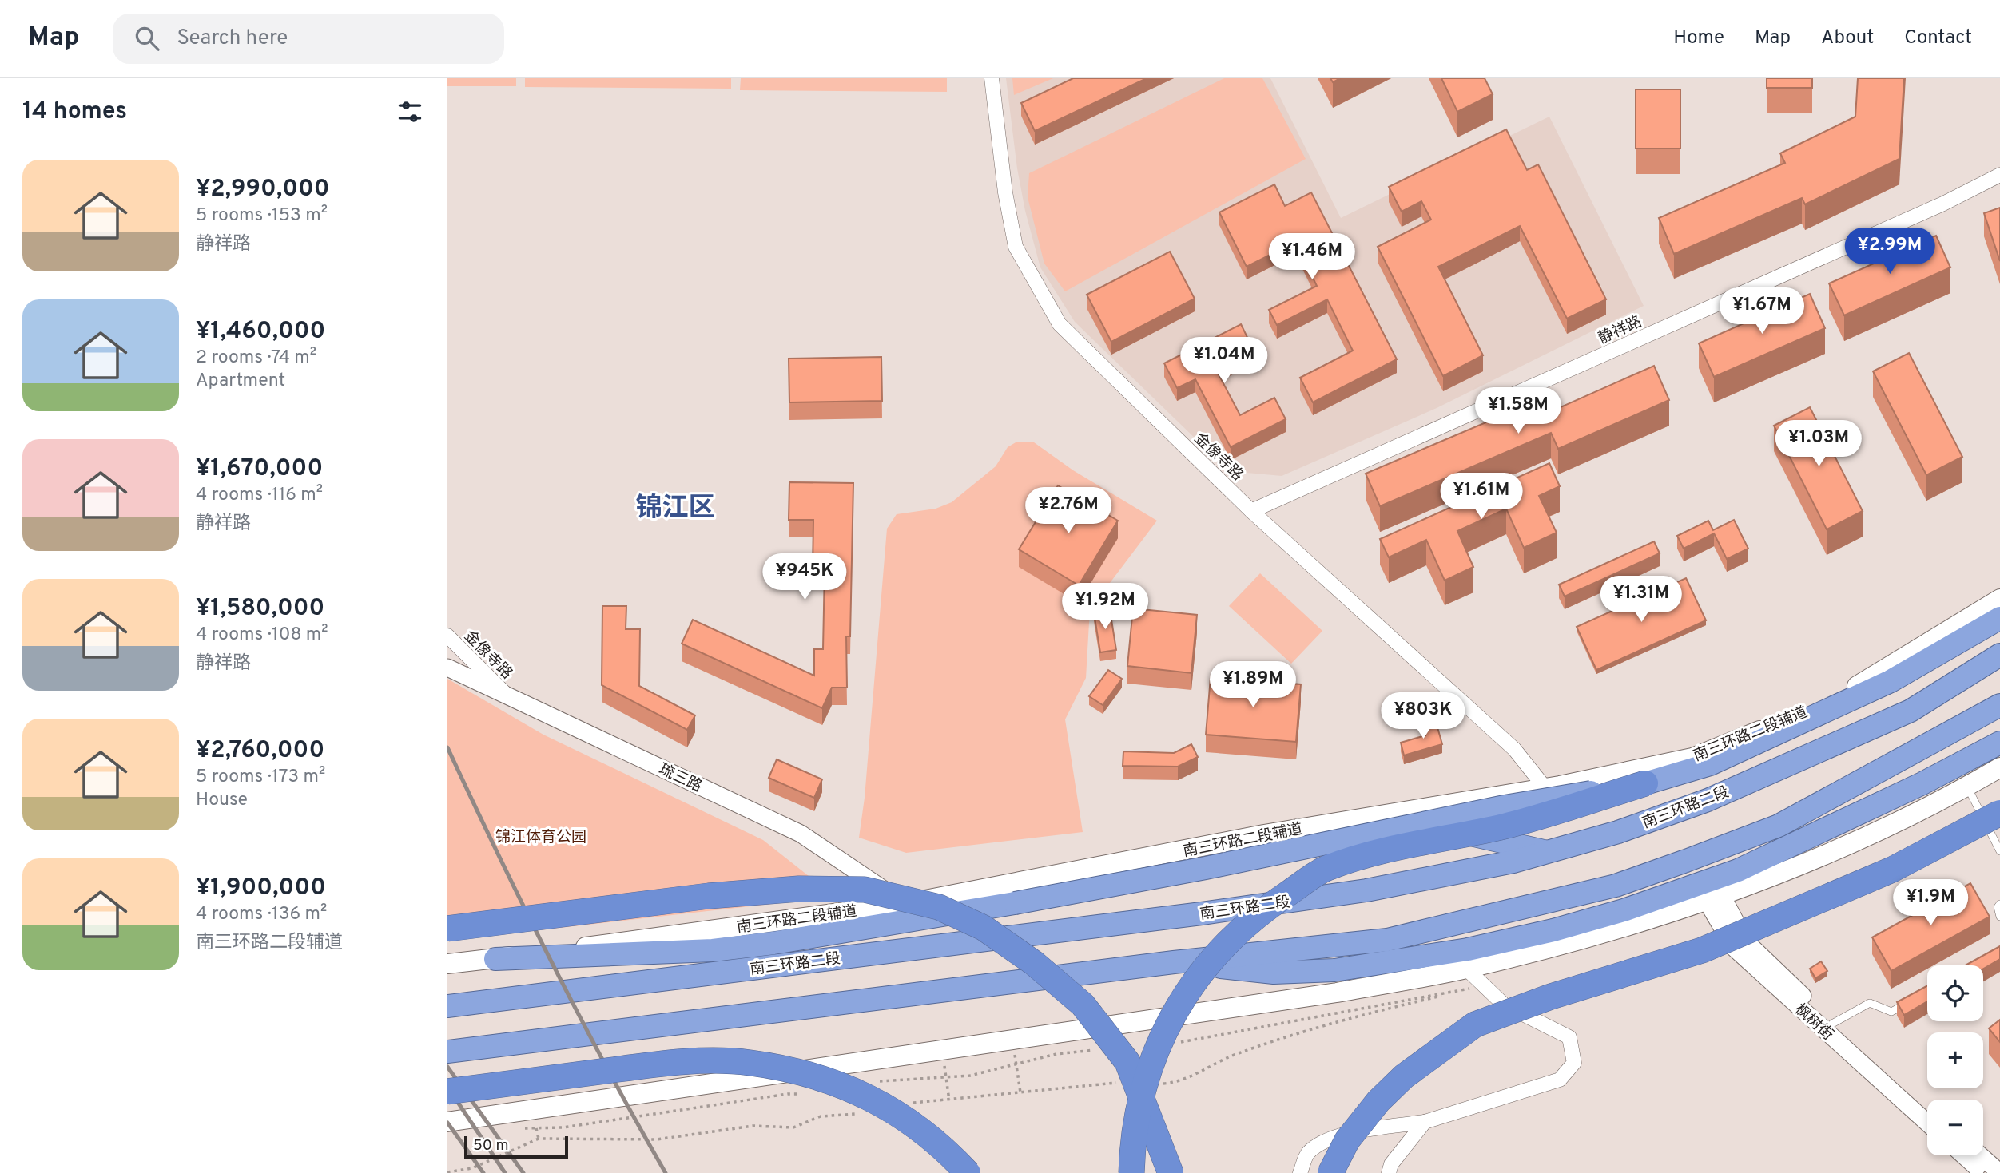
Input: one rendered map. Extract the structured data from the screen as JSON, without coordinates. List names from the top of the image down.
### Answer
{
  "streets": {
    "highway": ["南三环路二段"],
    "main road": ["南三环路二段辅道"],
    "street": [
      "静祥路",
      "金像寺路",
      "琉三路",
      "枫树街"
    ]
  },
  "crossings": [
    ["静祥路", "金像寺路"],
    ["金像寺路", "南三环路二段辅道"],
    ["金像寺路", "琉三路"],
    ["南三环路二段辅道", "琉三路"]
  ],
  "districts": ["锦江区"],
  "parks": ["锦江体育公园"],
  "scale_bar": "50 m",
  "page": {
    "header": "Map",
    "search": "Search here",
    "nav": [
      "Home",
      "Map",
      "About",
      "Contact"
    ],
    "heading": "14 homes",
    "list": [
      {
        "name": "¥2,990,000",
        "note": "5 rooms · 153 m² · 静祥路"
      },
      {
        "name": "¥1,460,000",
        "note": "2 rooms · 74 m² · Apartment"
      },
      {
        "name": "¥1,670,000",
        "note": "4 rooms · 116 m² · 静祥路"
      },
      {
        "name": "¥1,580,000",
        "note": "4 rooms · 108 m² · 静祥路"
      },
      {
        "name": "¥2,760,000",
        "note": "5 rooms · 173 m² · House"
      },
      {
        "name": "¥1,900,000",
        "note": "4 rooms · 136 m² · 南三环路二段辅道"
      }
    ],
    "price": [
      "¥2.99M",
      "¥1.46M",
      "¥1.67M",
      "¥1.04M",
      "¥1.58M",
      "¥1.03M",
      "¥1.61M",
      "¥2.76M",
      "¥945K",
      "¥1.31M",
      "¥1.92M",
      "¥1.89M",
      "¥803K",
      "¥1.9M"
    ],
    "map_buttons": ["+", "−"],
    "scale": "50 m"
  }
}
